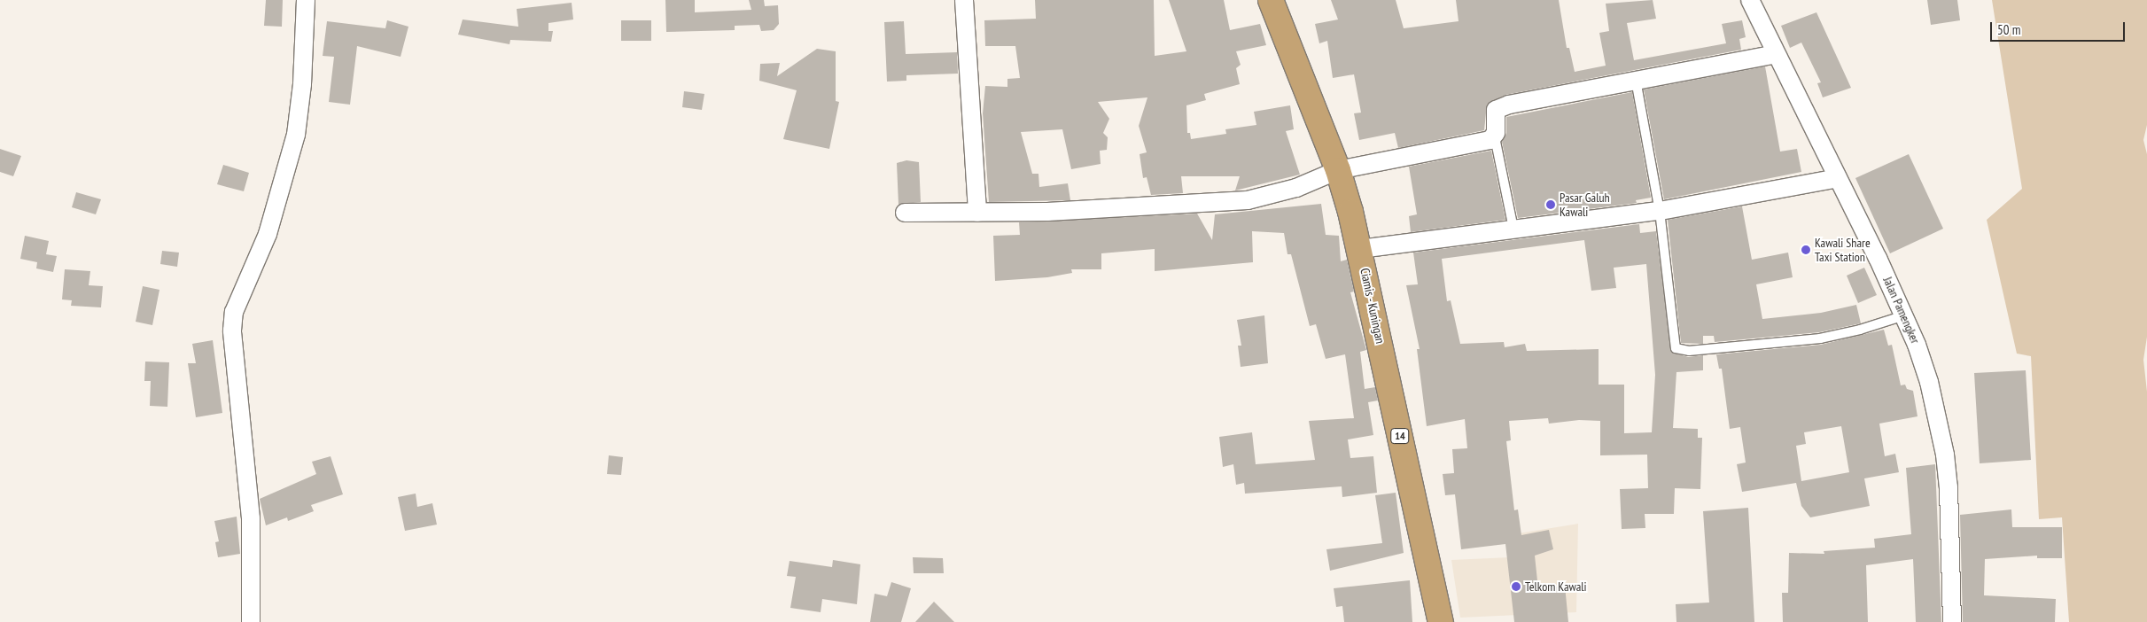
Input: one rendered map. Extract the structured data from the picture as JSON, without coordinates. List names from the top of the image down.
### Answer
{
  "streets": {
    "highway": ["Ciamis - Kuningan", "14"],
    "street": ["Jalan Pamengker"]
  },
  "places": ["Pasar Galuh Kawali", "Kawali Share Taxi Station", "Telkom Kawali"],
  "scale_bar": "50 m"
}
